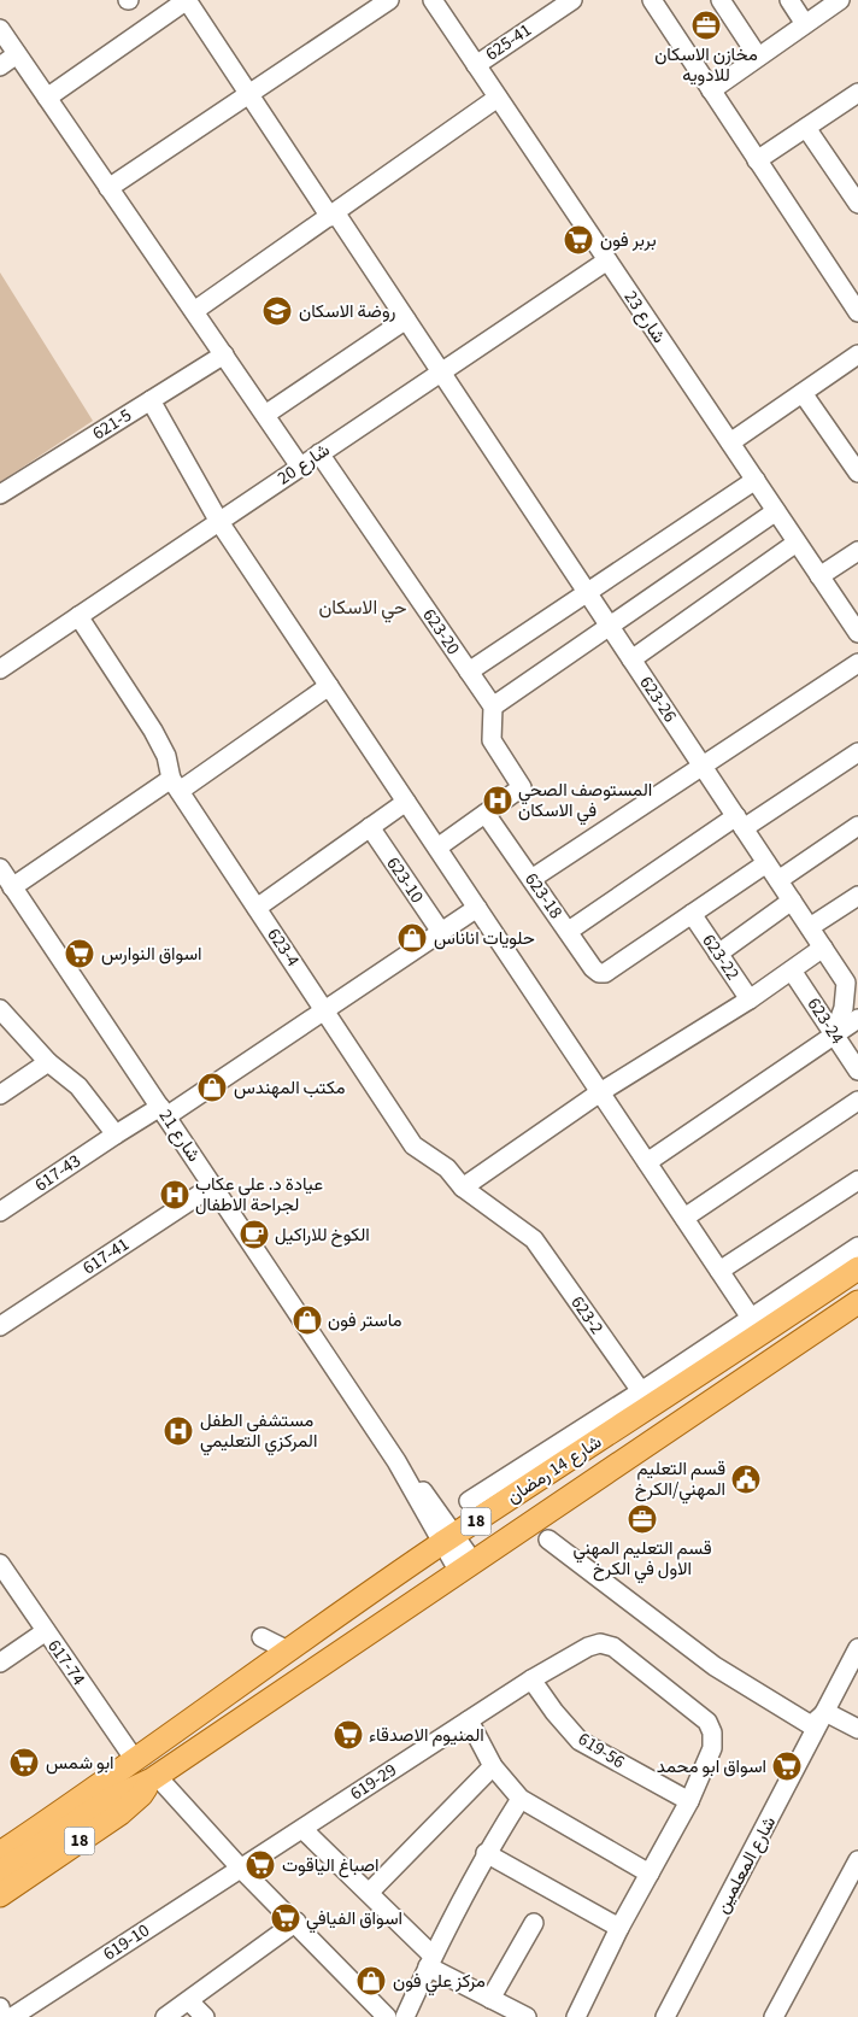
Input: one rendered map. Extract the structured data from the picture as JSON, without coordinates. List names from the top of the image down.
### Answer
{
  "streets": {
    "main road": ["شارع 14 رمضان", "18"],
    "street": [
      "625-41",
      "شارع 23",
      "621-5",
      "شارع 20",
      "623-20",
      "623-26",
      "623-10",
      "623-18",
      "623-4",
      "623-22",
      "623-24",
      "شارع 21",
      "617-43",
      "617-41",
      "623-2",
      "617-74",
      "619-56",
      "619-29",
      "شارع المعلمين",
      "619-10"
    ]
  },
  "crossings": [
    ["625-41", "شارع 23"],
    ["شارع 23", "شارع 20"],
    ["شارع 20", "623-20"],
    ["شارع 20", "623-26"],
    ["شارع 20", "623-4"],
    ["623-26", "623-24"],
    ["623-10", "617-43"],
    ["623-18", "623-22"],
    ["623-4", "617-43"],
    ["623-4", "623-2"],
    ["شارع 21", "617-43"],
    ["شارع 21", "617-41"],
    ["شارع 21", "شارع 14 رمضان"],
    ["شارع 14 رمضان", "617-74"],
    ["619-56", "619-29"],
    ["619-29", "619-10"]
  ],
  "districts": ["حي الاسكان"],
  "places": {
    "office": ["مخازن الاسكان للادويه", "قسم التعليم المهني الاول في الكرخ"],
    "supermarket": [
      "بربر فون",
      "اسواق النوارس",
      "المنيوم الاصدقاء",
      "ابو شمس",
      "اسواق ابو محمد",
      "اصباغ الياقوت",
      "اسواق الفيافي"
    ],
    "school or university": ["روضة الاسكان"],
    "hospital": ["المستوصف الصحي في الاسكان", "عيادة د. علي عكاب لجراحة الاطفال", "مستشفى الطفل المركزي التعليمي"],
    "shop": [
      "حلويات اناناس",
      "مكتب المهندس",
      "ماستر فون",
      "مركز علي فون"
    ],
    "cafe": ["الكوخ للاراكيل"],
    "public building": ["قسم التعليم المهني/الكرخ"]
  }
}
